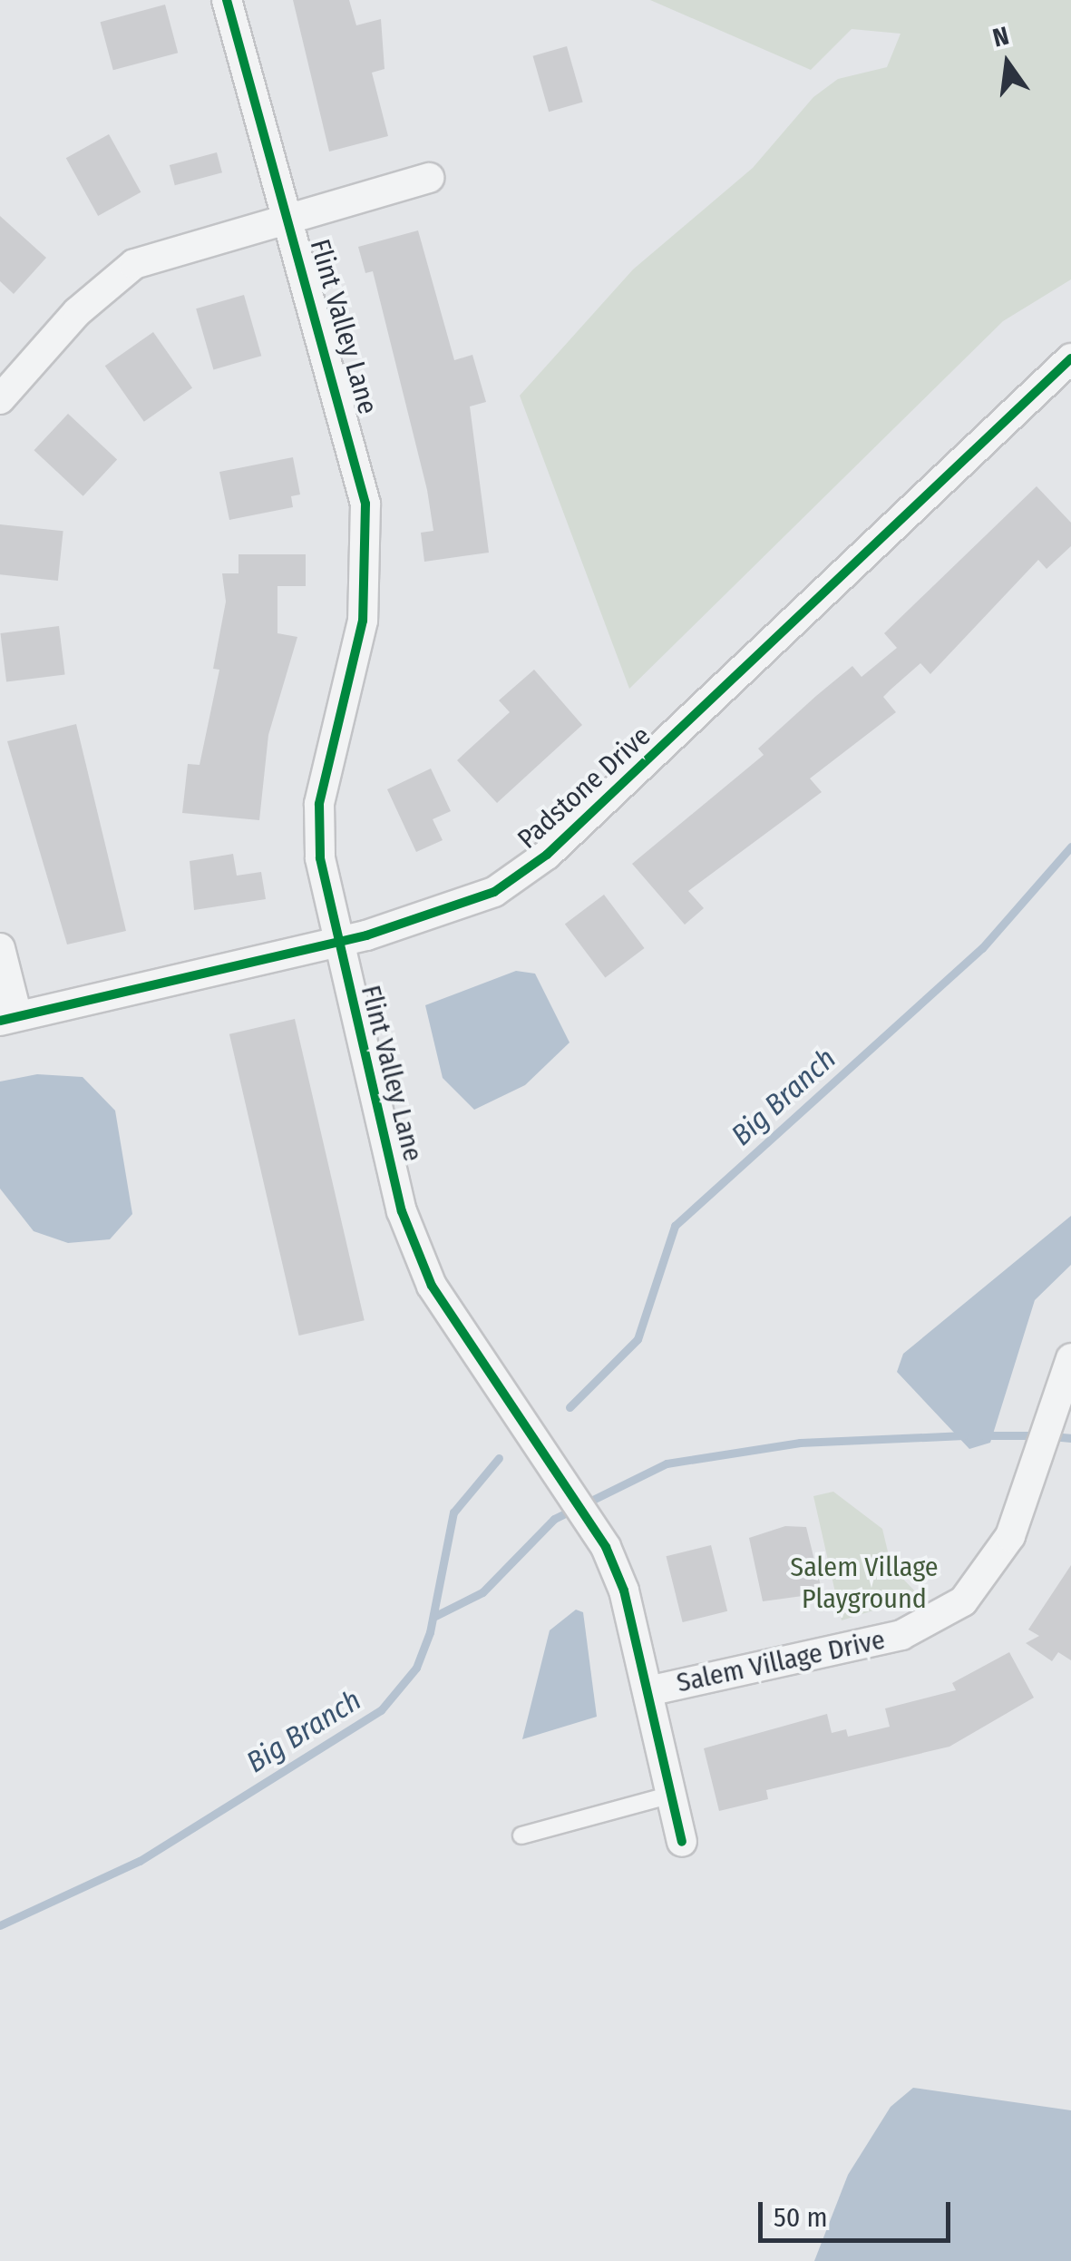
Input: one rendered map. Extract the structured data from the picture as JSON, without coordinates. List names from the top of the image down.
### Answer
{
  "streets": {
    "street": ["Flint Valley Lane", "Padstone Drive", "Salem Village Drive"]
  },
  "crossings": [
    ["Flint Valley Lane", "Padstone Drive"],
    ["Flint Valley Lane", "Salem Village Drive"]
  ],
  "water": ["Big Branch"],
  "parks": ["Salem Village Playground"],
  "scale_bar": "50 m",
  "north": "top"
}
